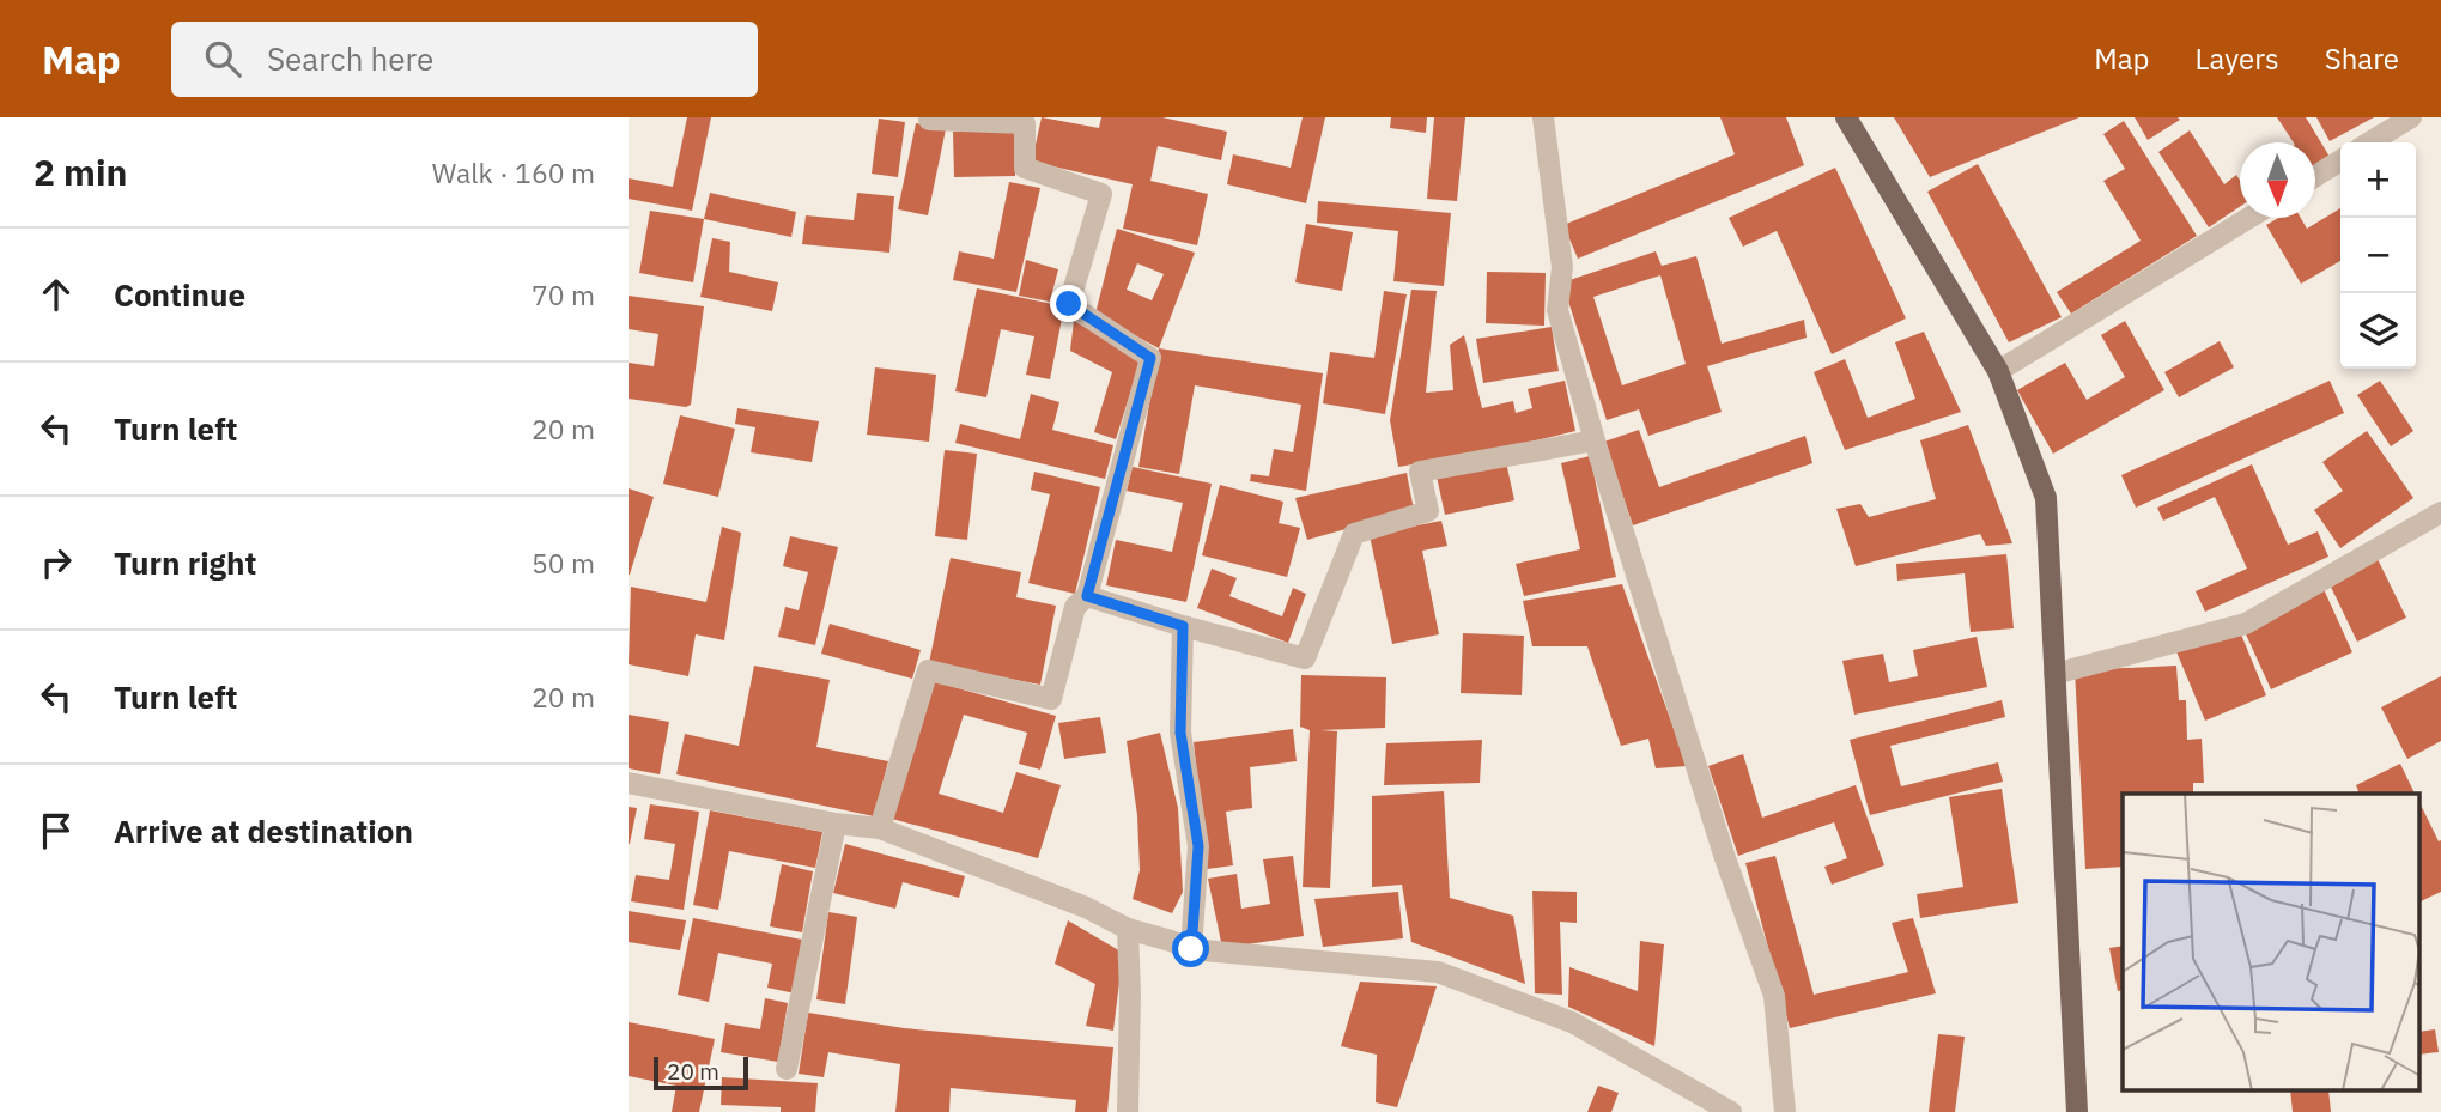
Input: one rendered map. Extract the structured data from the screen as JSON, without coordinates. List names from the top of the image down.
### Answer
{
  "scale_bar": "20 m",
  "north": "bottom",
  "page": {
    "header": "Map",
    "search": "Search here",
    "nav": ["Map", "Layers", "Share"],
    "heading": ["2 min", "Walk · 160 m"],
    "map_buttons": ["+", "−"],
    "list": [
      ["Continue", "70 m"],
      ["Turn left", "20 m"],
      ["Turn right", "50 m"],
      ["Turn left", "20 m"],
      "Arrive at destination"
    ],
    "scale": "20 m"
  }
}
